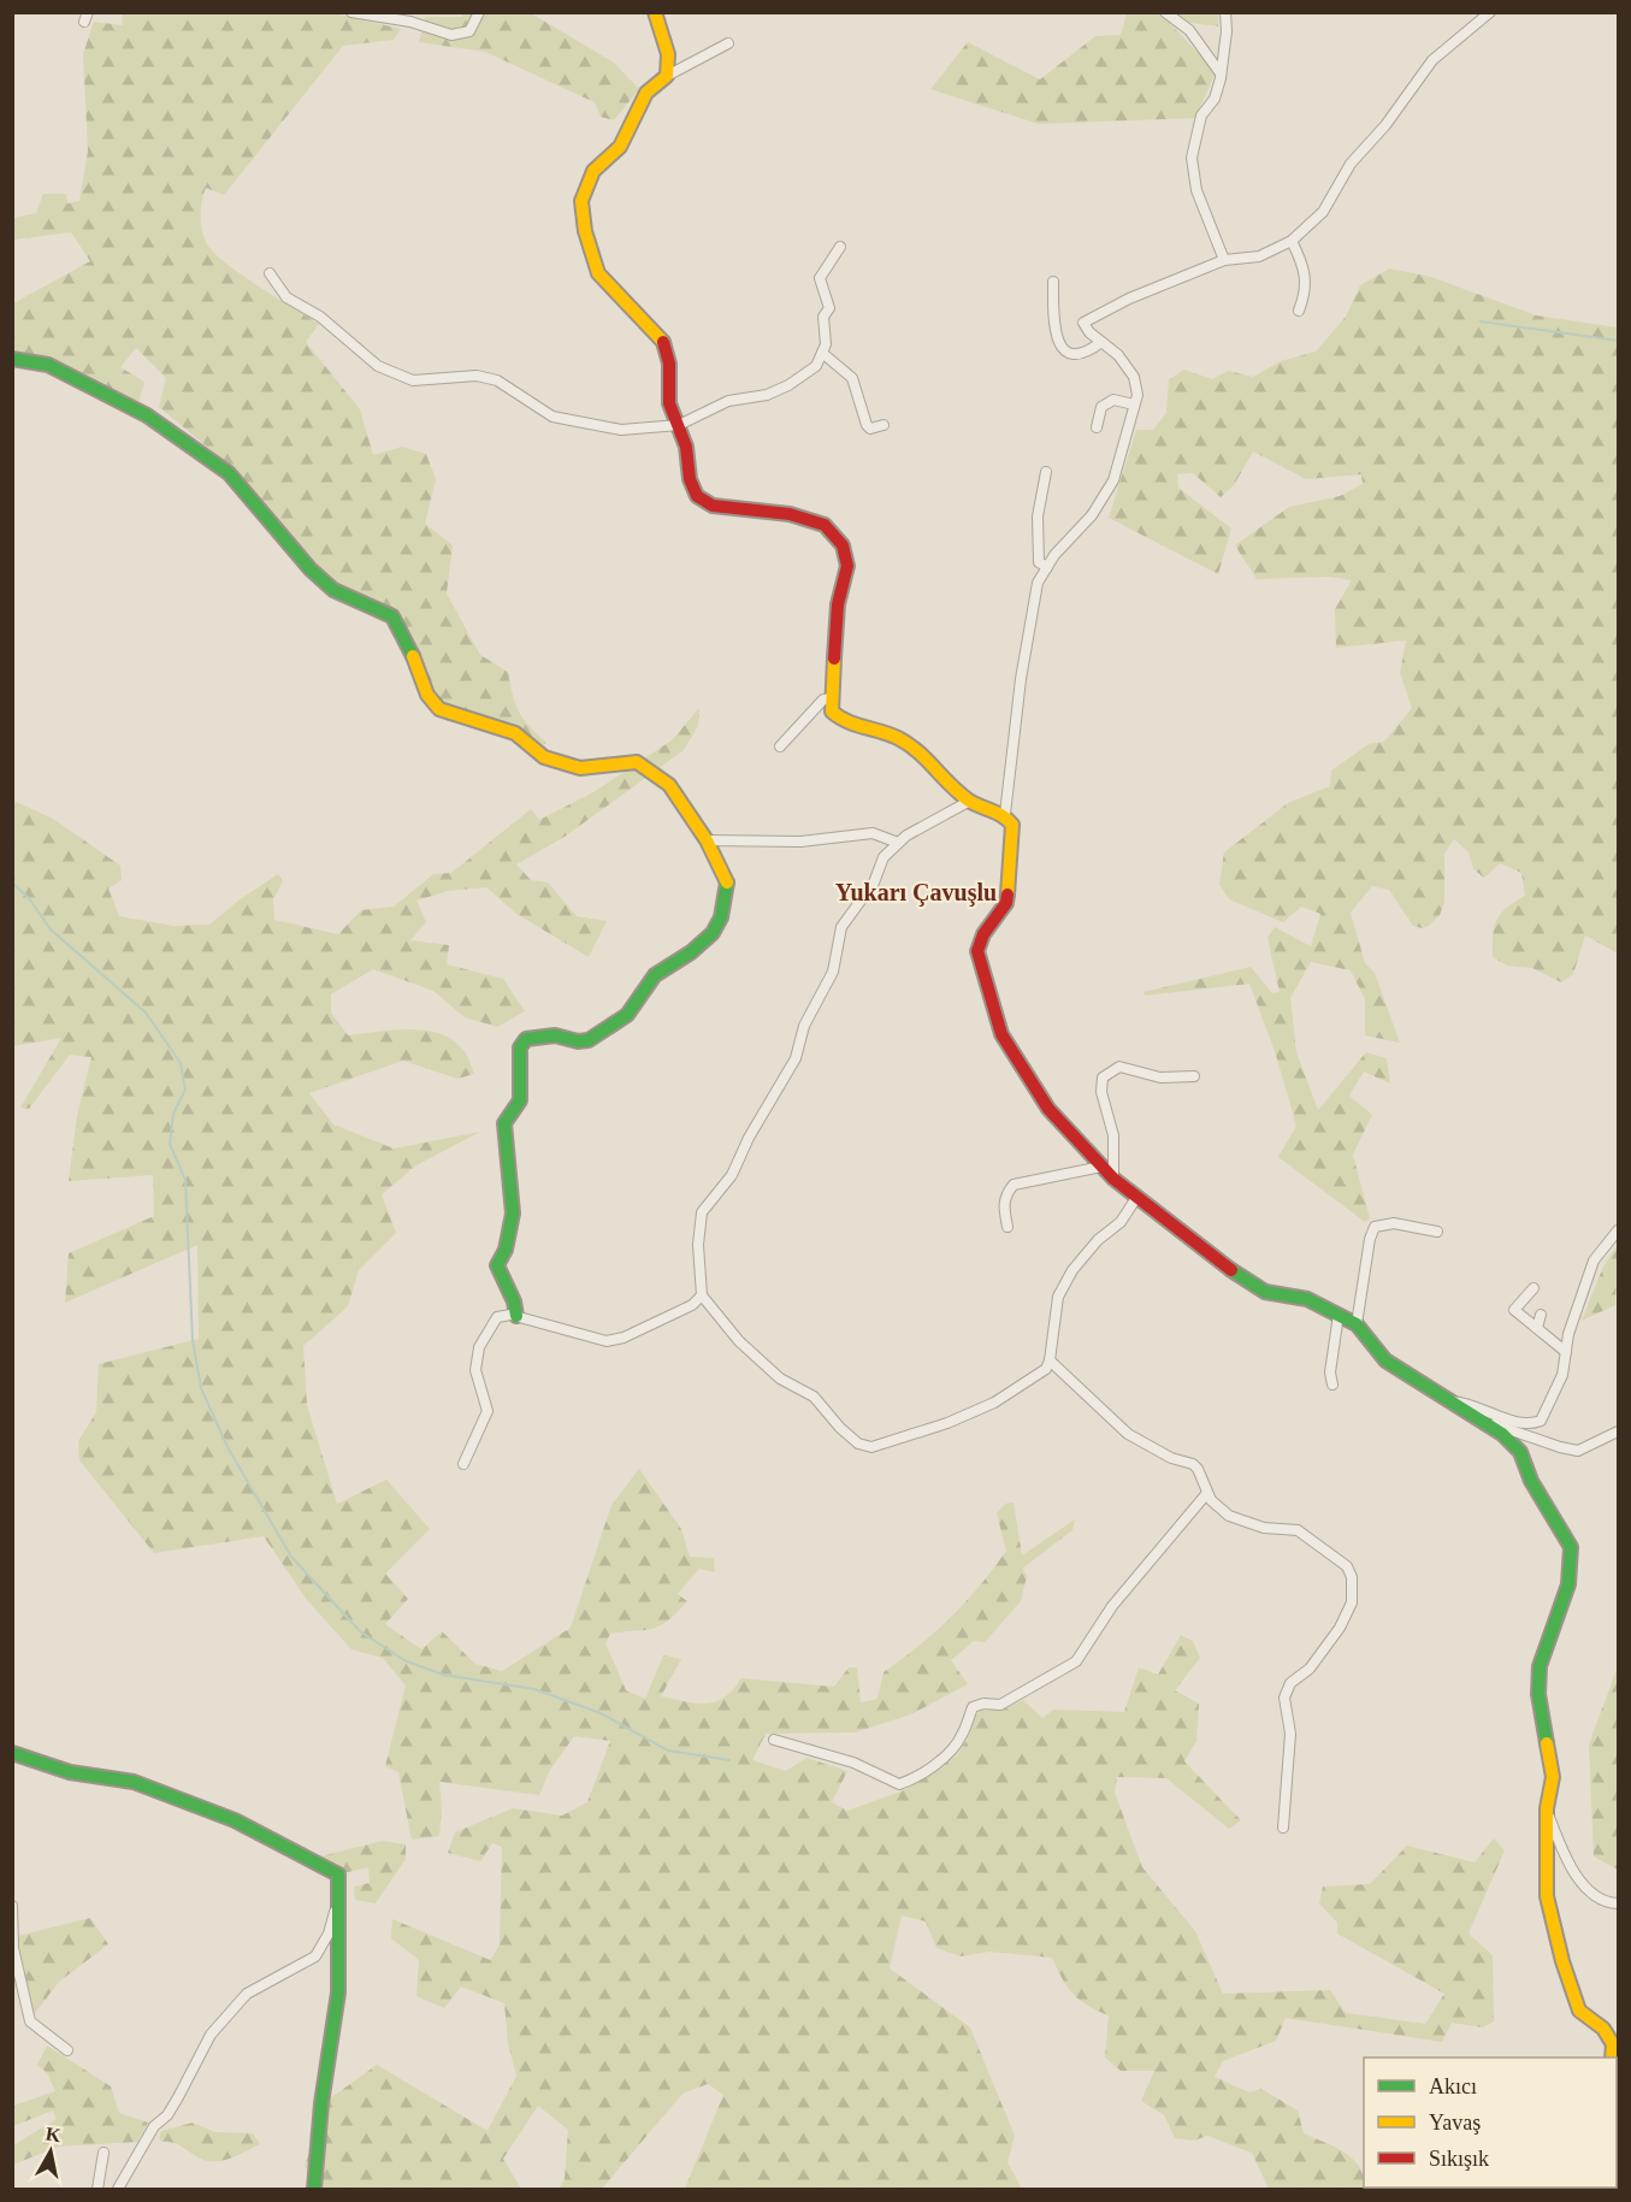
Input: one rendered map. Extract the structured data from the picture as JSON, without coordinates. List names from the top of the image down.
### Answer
{
  "districts": ["Yukarı Çavuşlu"],
  "legend": ["Akıcı", "Yavaş", "Sıkışık"],
  "north": "top"
}
